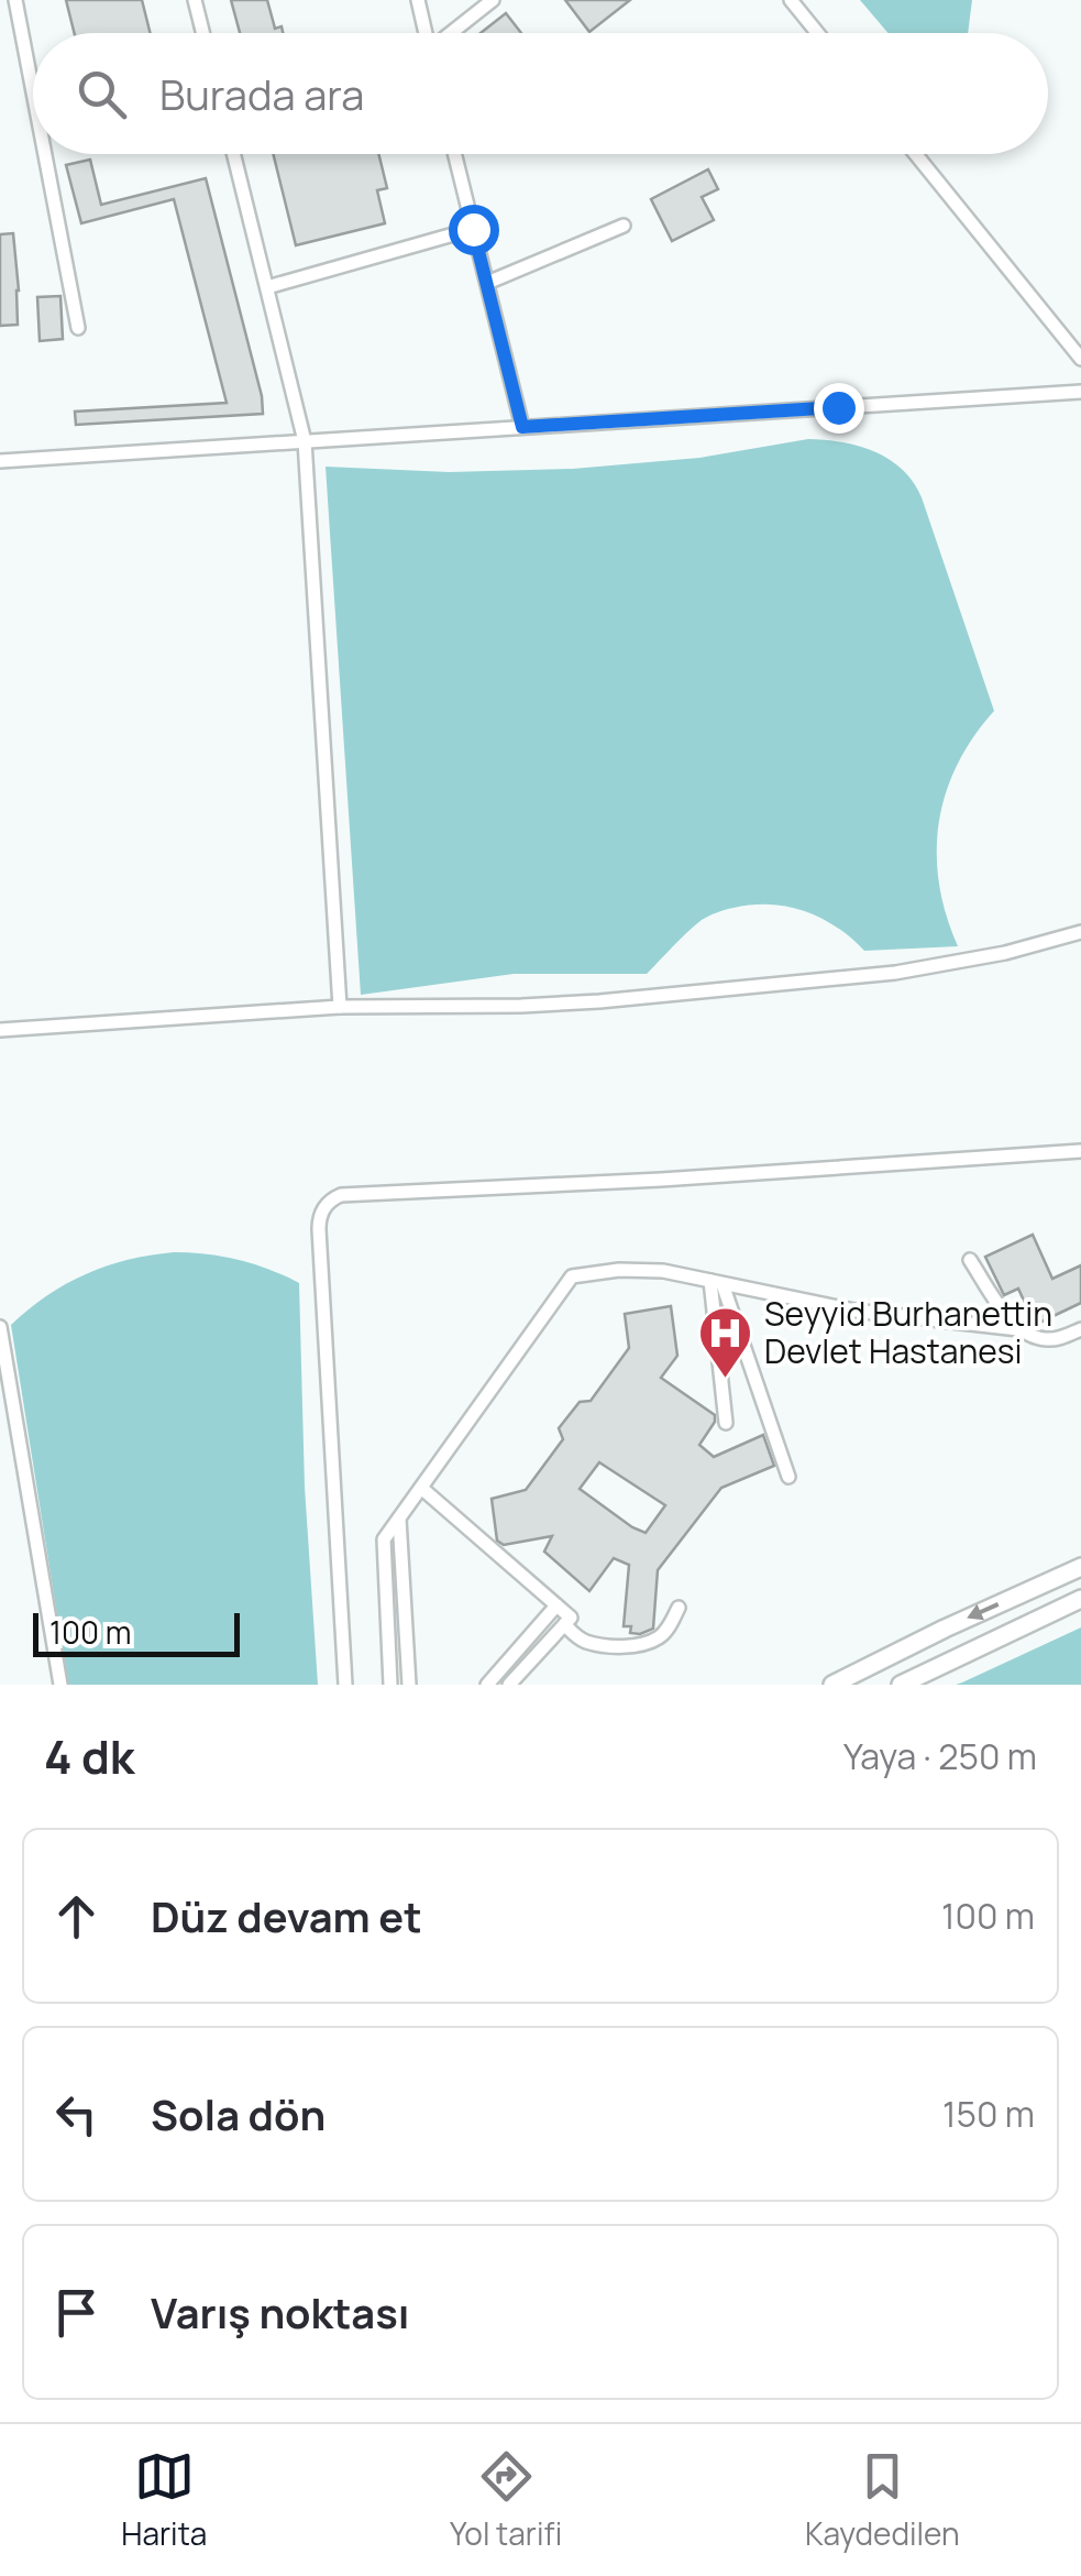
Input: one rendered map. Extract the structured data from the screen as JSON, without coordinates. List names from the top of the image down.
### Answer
{
  "places": {
    "hospital": ["Seyyid Burhanettin Devlet Hastanesi"]
  },
  "scale_bar": "100 m",
  "page": {
    "search": "Burada ara",
    "scale": "100 m",
    "heading": ["4 dk", "Yaya · 250 m"],
    "list": [
      ["Düz devam et", "100 m"],
      ["Sola dön", "150 m"],
      "Varış noktası"
    ],
    "nav": ["Harita", "Yol tarifi", "Kaydedilen"]
  }
}
